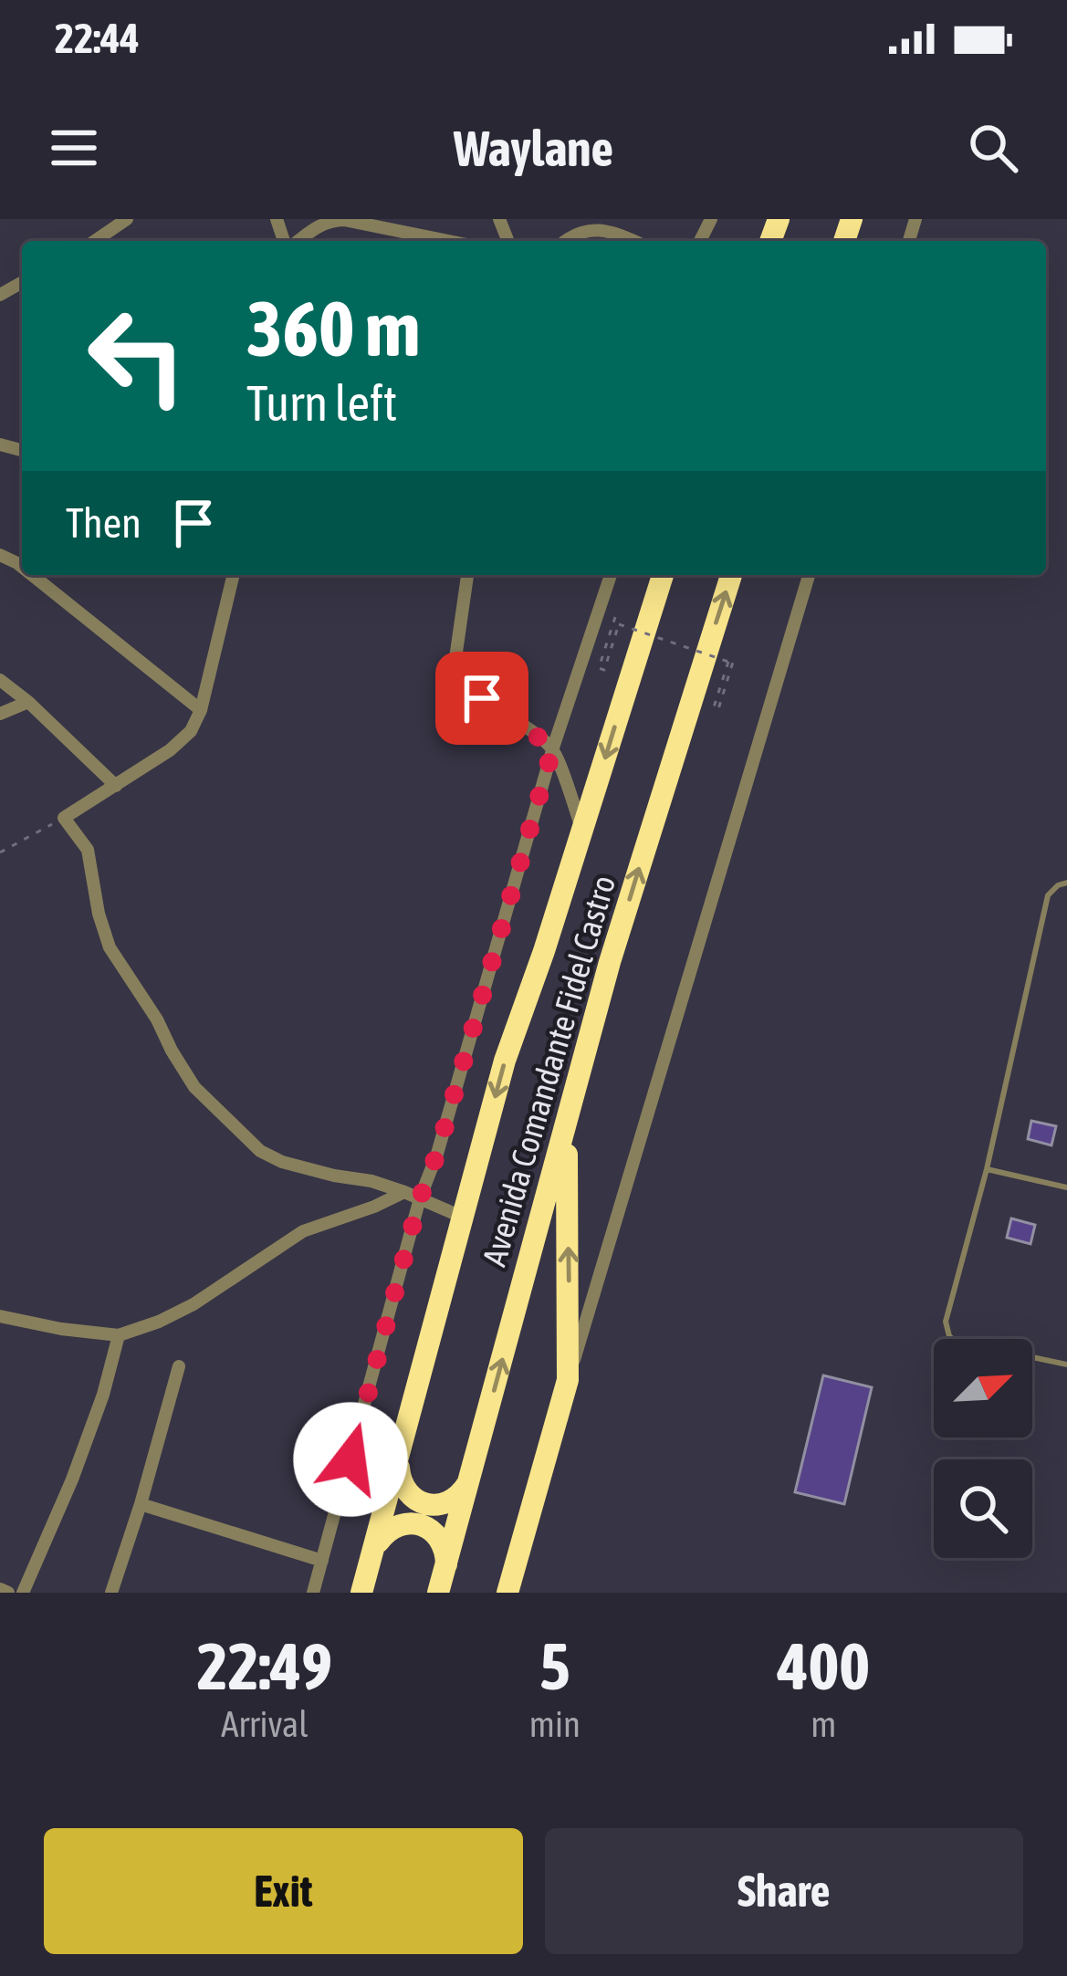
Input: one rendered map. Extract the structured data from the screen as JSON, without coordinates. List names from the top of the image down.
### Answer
{
  "streets": {
    "highway": ["Avenida Comandante Fidel Castro"]
  },
  "north": "top right",
  "page": {
    "status": "22:44",
    "header": "Waylane",
    "turn": ["360 m", "Turn left"],
    "then": "Then",
    "eta": [
      "22:49",
      "Arrival",
      "5",
      "min",
      "400",
      "m"
    ],
    "buttons": ["Exit", "Share"]
  }
}
